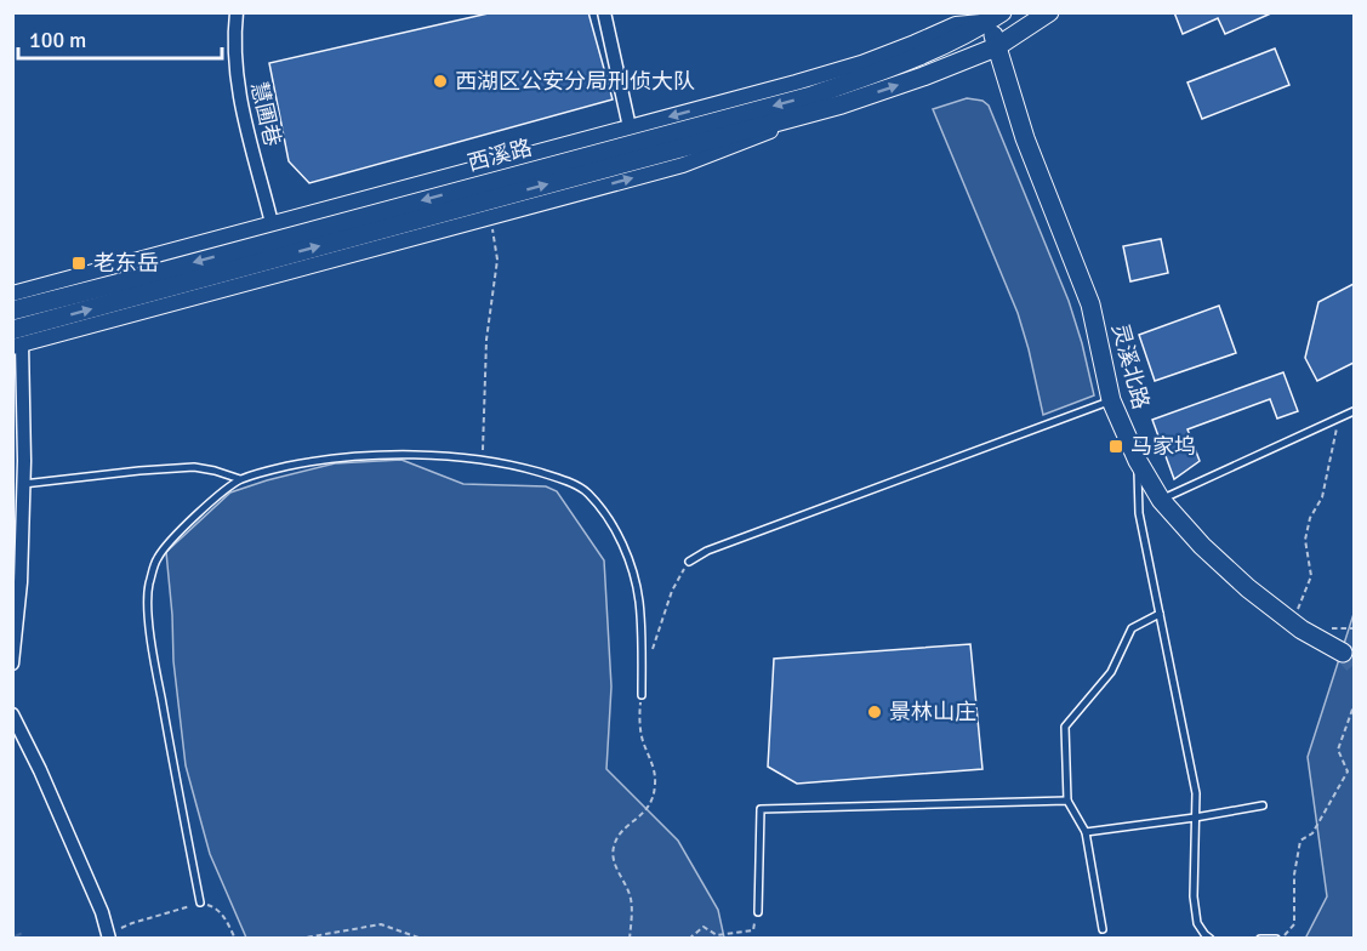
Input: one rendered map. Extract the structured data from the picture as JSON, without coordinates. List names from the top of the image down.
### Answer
{
  "streets": {
    "main road": ["西溪路", "灵溪北路"],
    "street": ["慧圃巷"]
  },
  "crossings": [
    ["慧圃巷", "西溪路"],
    ["西溪路", "灵溪北路"]
  ],
  "places": {
    "other": ["西湖区公安分局刑侦大队", "景林山庄"],
    "transit": ["老东岳", "马家坞"]
  },
  "scale_bar": "100 m"
}
